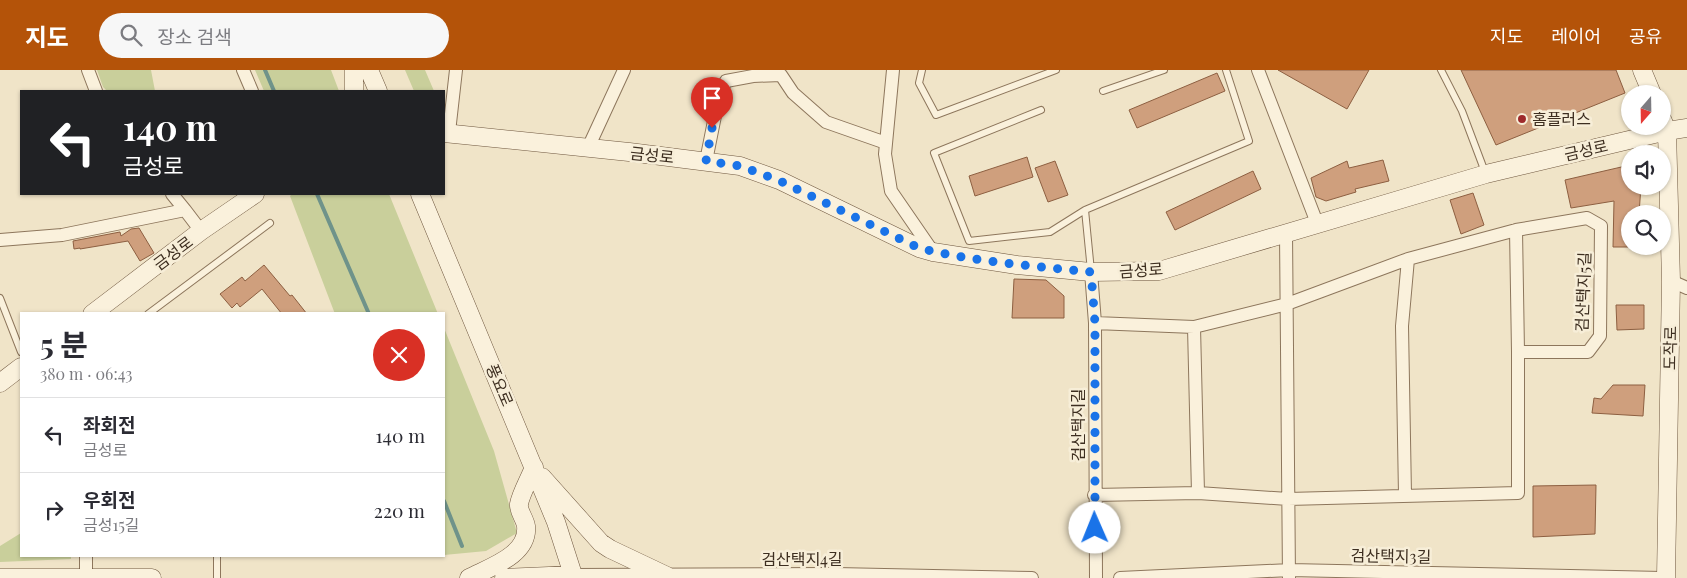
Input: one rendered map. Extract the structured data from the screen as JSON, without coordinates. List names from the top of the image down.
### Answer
{
  "streets": {
    "street": [
      "금성로",
      "검산택지5길",
      "도작로",
      "풍요로",
      "검산택지길",
      "검산택지3길",
      "검산택지4길"
    ]
  },
  "crossings": [
    ["금성로", "검산택지길"],
    ["검산택지5길", "검산택지길"],
    ["풍요로", "검산택지4길"]
  ],
  "places": ["홈플러스"],
  "north": "bottom",
  "page": {
    "header": "지도",
    "search": "장소 검색",
    "nav": ["지도", "레이어", "공유"],
    "turn": ["140 m", "금성로"],
    "heading": ["5 분", "380 m · 06:43"],
    "list": [
      {
        "name": "좌회전",
        "note": "금성로",
        "value": "140 m"
      },
      {
        "name": "우회전",
        "note": "금성15길",
        "value": "220 m"
      }
    ]
  }
}
